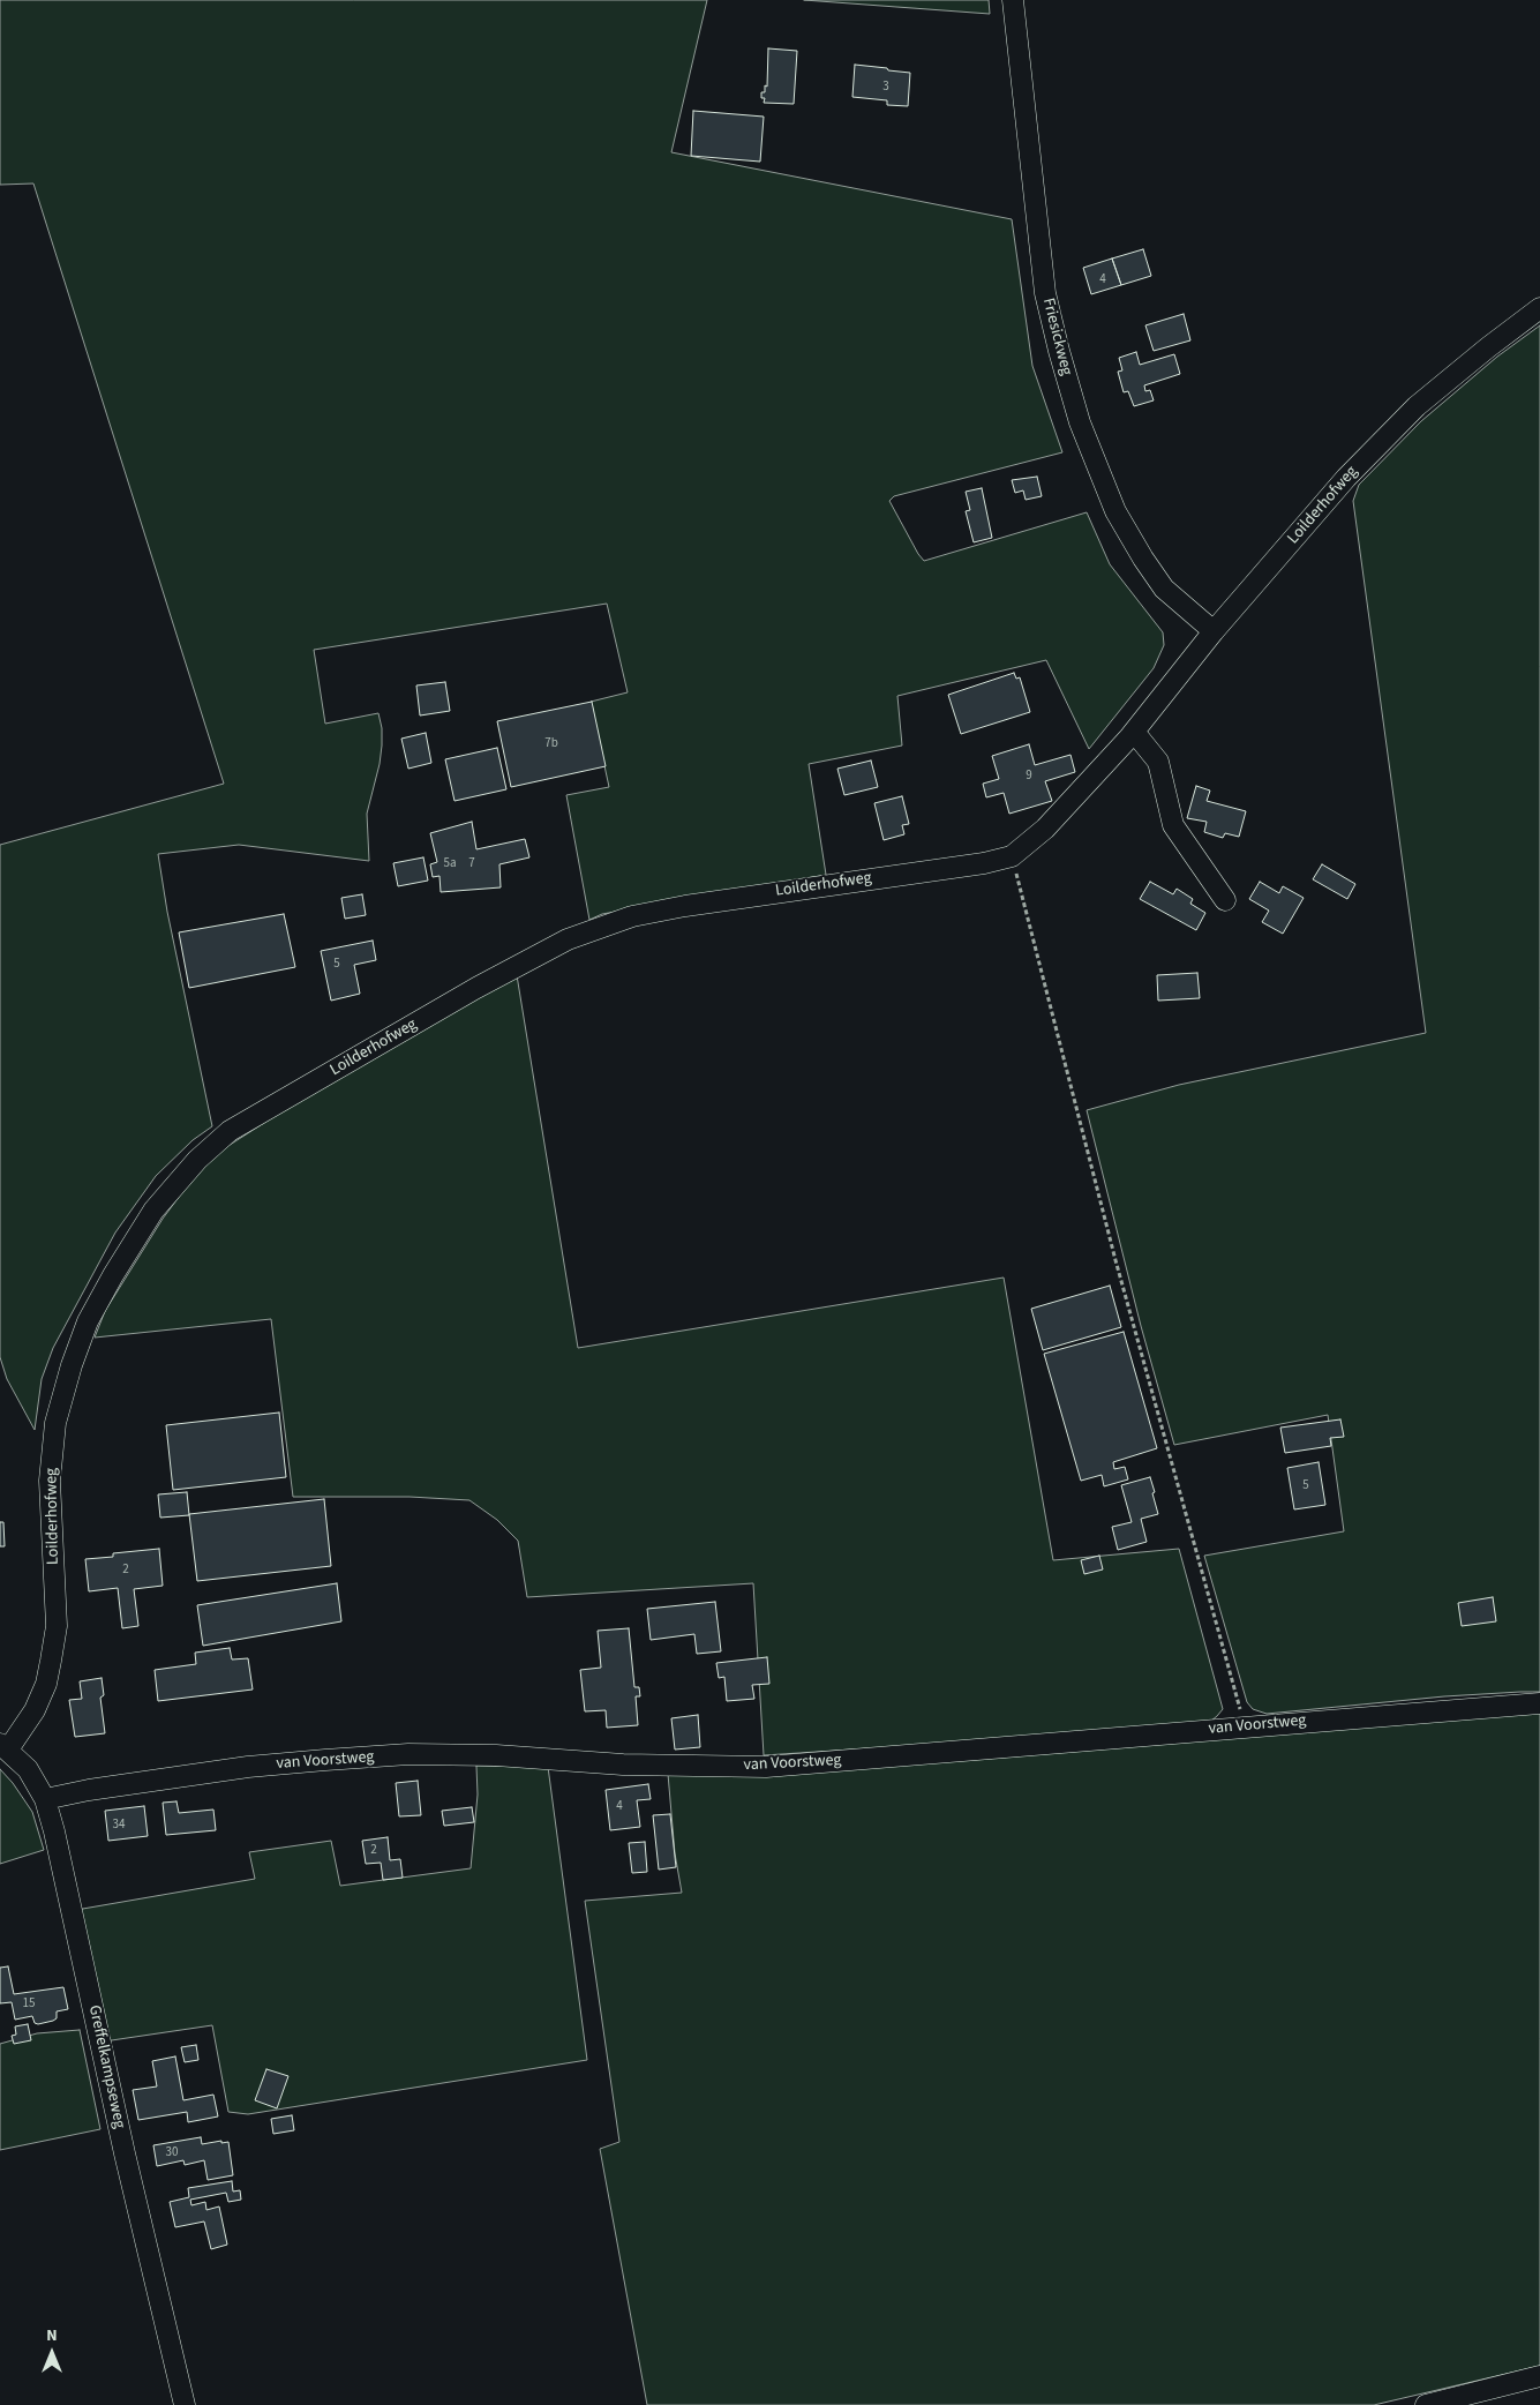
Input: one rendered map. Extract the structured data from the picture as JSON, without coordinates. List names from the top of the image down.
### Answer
{
  "streets": {
    "street": [
      "Friesickweg",
      "Loilderhofweg",
      "van Voorstweg",
      "Greffelkampseweg"
    ]
  },
  "crossings": [
    ["Friesickweg", "Loilderhofweg"],
    ["Loilderhofweg", "Greffelkampseweg"],
    ["van Voorstweg", "Greffelkampseweg"]
  ],
  "house_numbers": [
    "3",
    "4",
    "7b",
    "9",
    "5a",
    "7",
    "5",
    "5",
    "2",
    "4",
    "34",
    "2",
    "15",
    "30"
  ],
  "north": "top"
}
